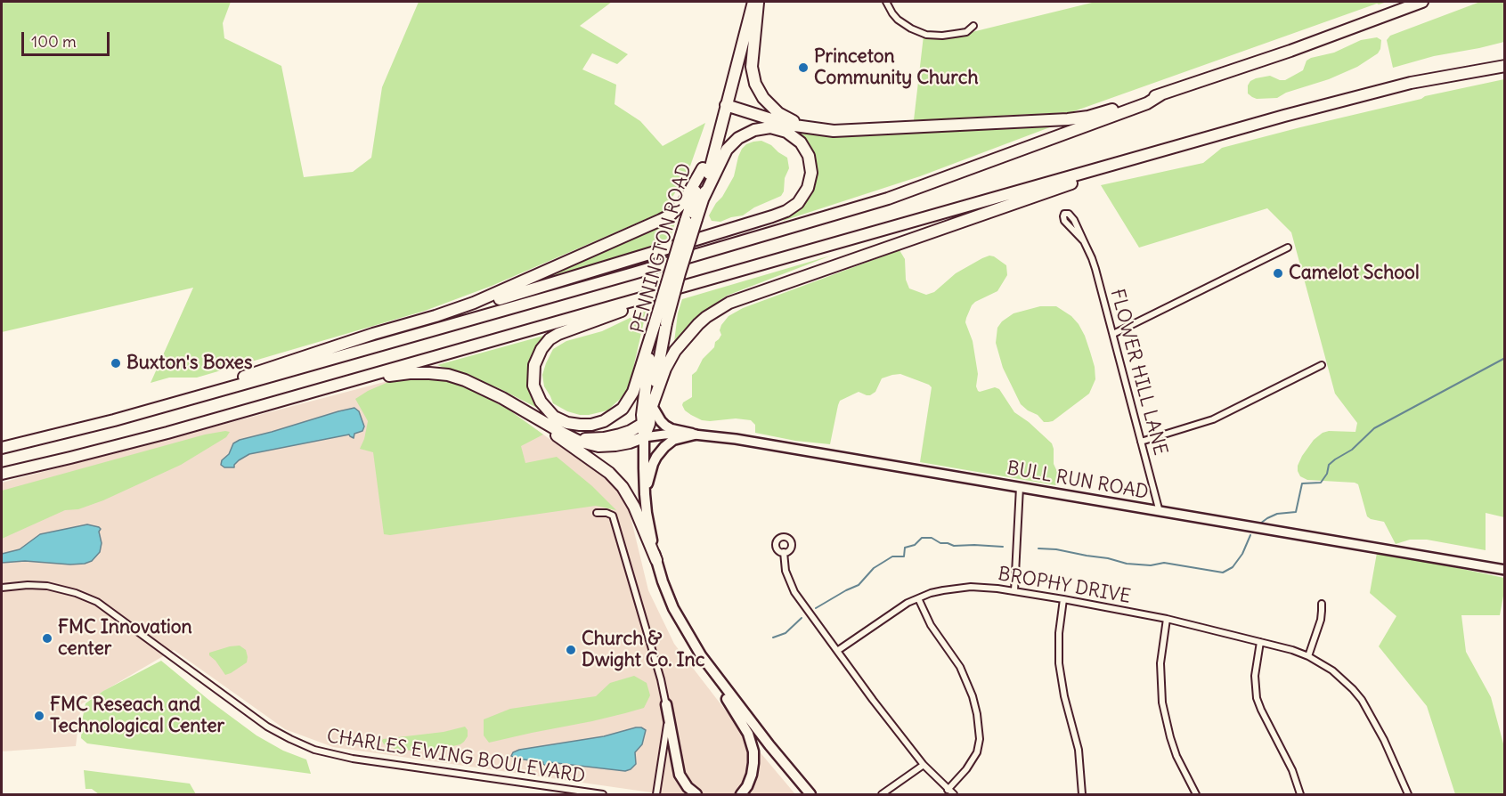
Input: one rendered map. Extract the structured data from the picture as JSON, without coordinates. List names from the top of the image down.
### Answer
{
  "streets": {
    "highway": ["PENNINGTON ROAD"],
    "street": [
      "FLOWER HILL LANE",
      "BULL RUN ROAD",
      "BROPHY DRIVE",
      "CHARLES EWING BOULEVARD"
    ]
  },
  "crossings": [
    ["PENNINGTON ROAD", "BULL RUN ROAD"],
    ["FLOWER HILL LANE", "BULL RUN ROAD"]
  ],
  "places": [
    "Princeton Community Church",
    "Camelot School",
    "Buxton's Boxes",
    "FMC Innovation center",
    "Church & Dwight Co. Inc",
    "FMC Reseach and Technological Center"
  ],
  "scale_bar": "100 m"
}
